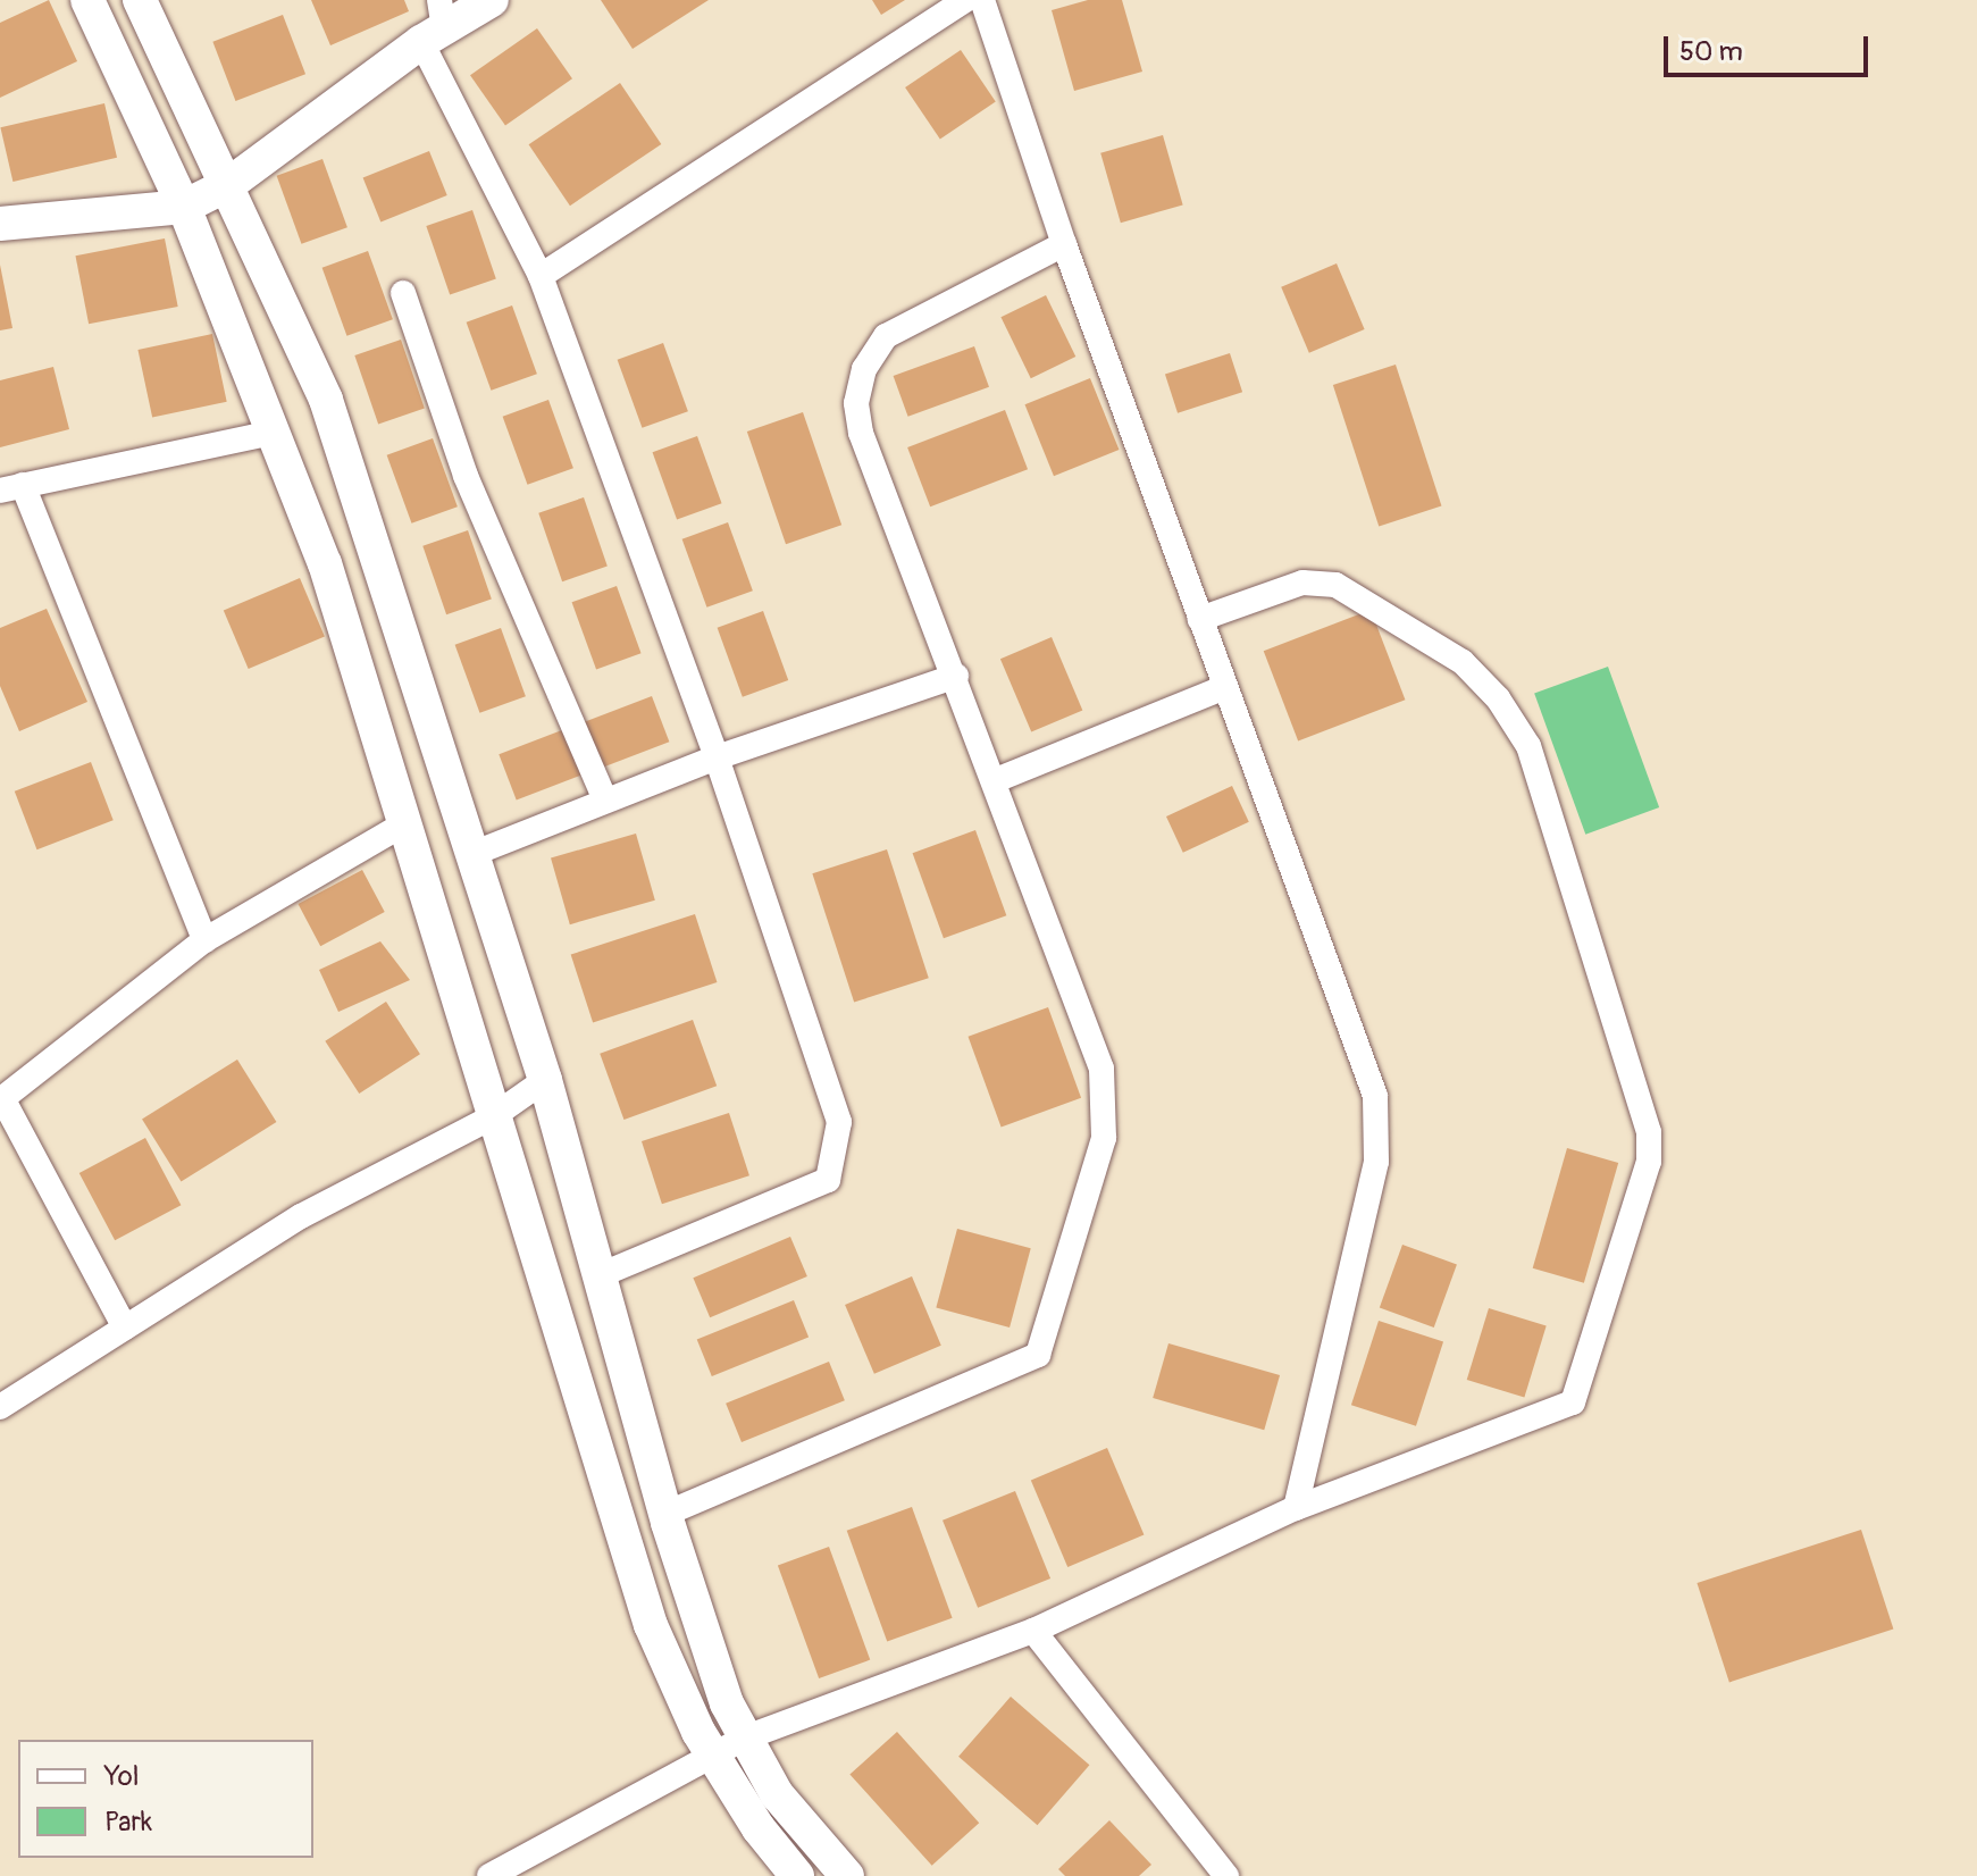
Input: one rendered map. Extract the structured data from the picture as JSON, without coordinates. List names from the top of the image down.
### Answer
{
  "legend": ["Yol", "Park"],
  "scale_bar": "50 m"
}
